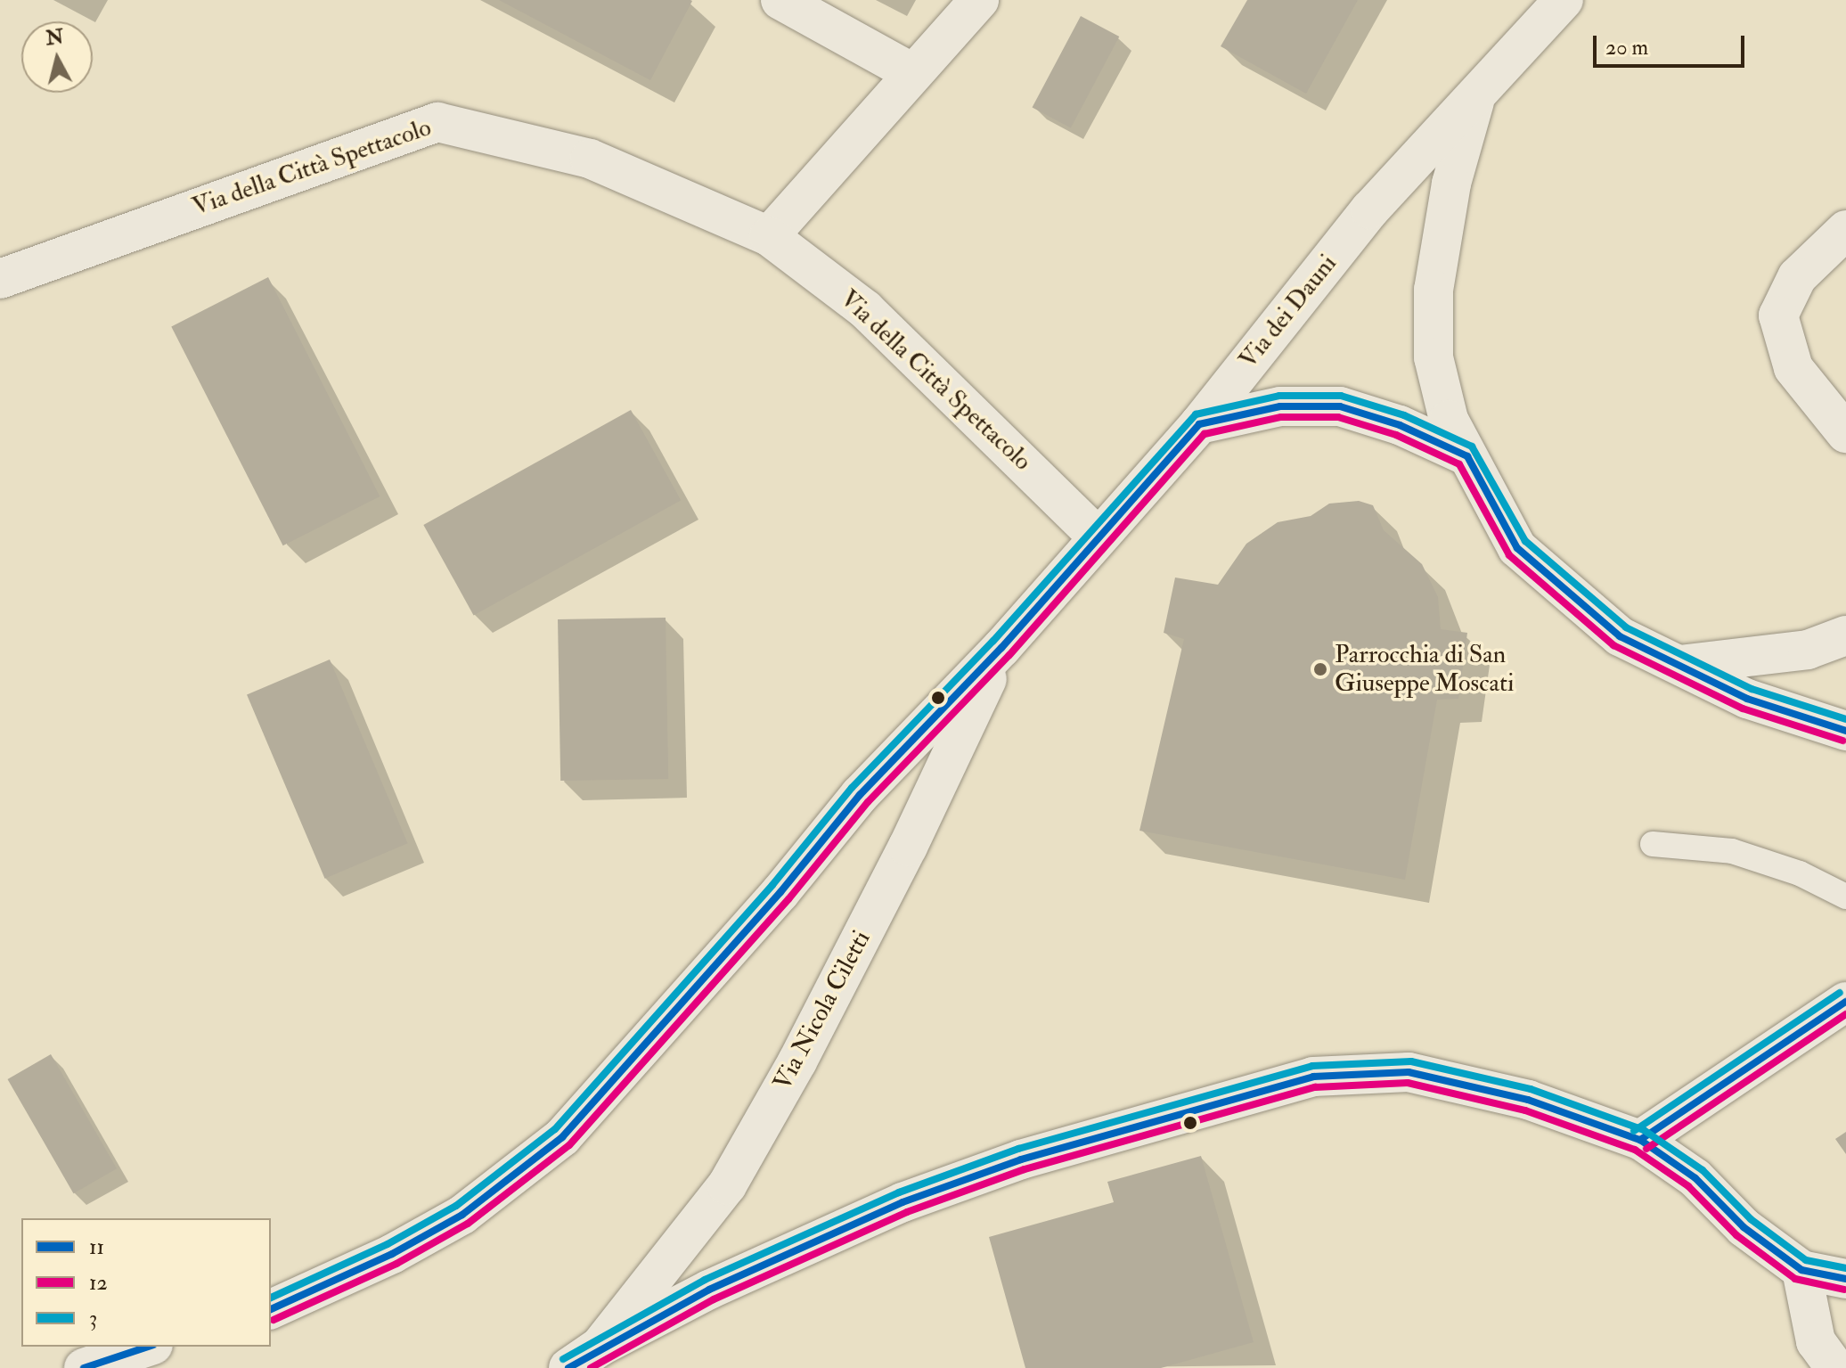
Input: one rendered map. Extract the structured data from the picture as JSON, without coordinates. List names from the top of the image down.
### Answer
{
  "streets": {
    "street": ["Via della Città Spettacolo", "Via dei Dauni", "Via Nicola Ciletti"]
  },
  "crossings": [
    ["Via della Città Spettacolo", "Via dei Dauni"],
    ["Via dei Dauni", "Via Nicola Ciletti"]
  ],
  "places": ["Parrocchia di San Giuseppe Moscati"],
  "lines": ["transit line 3", "transit line 11", "transit line 12"],
  "legend": ["11", "12", "3"],
  "scale_bar": "20 m",
  "north": "top"
}
